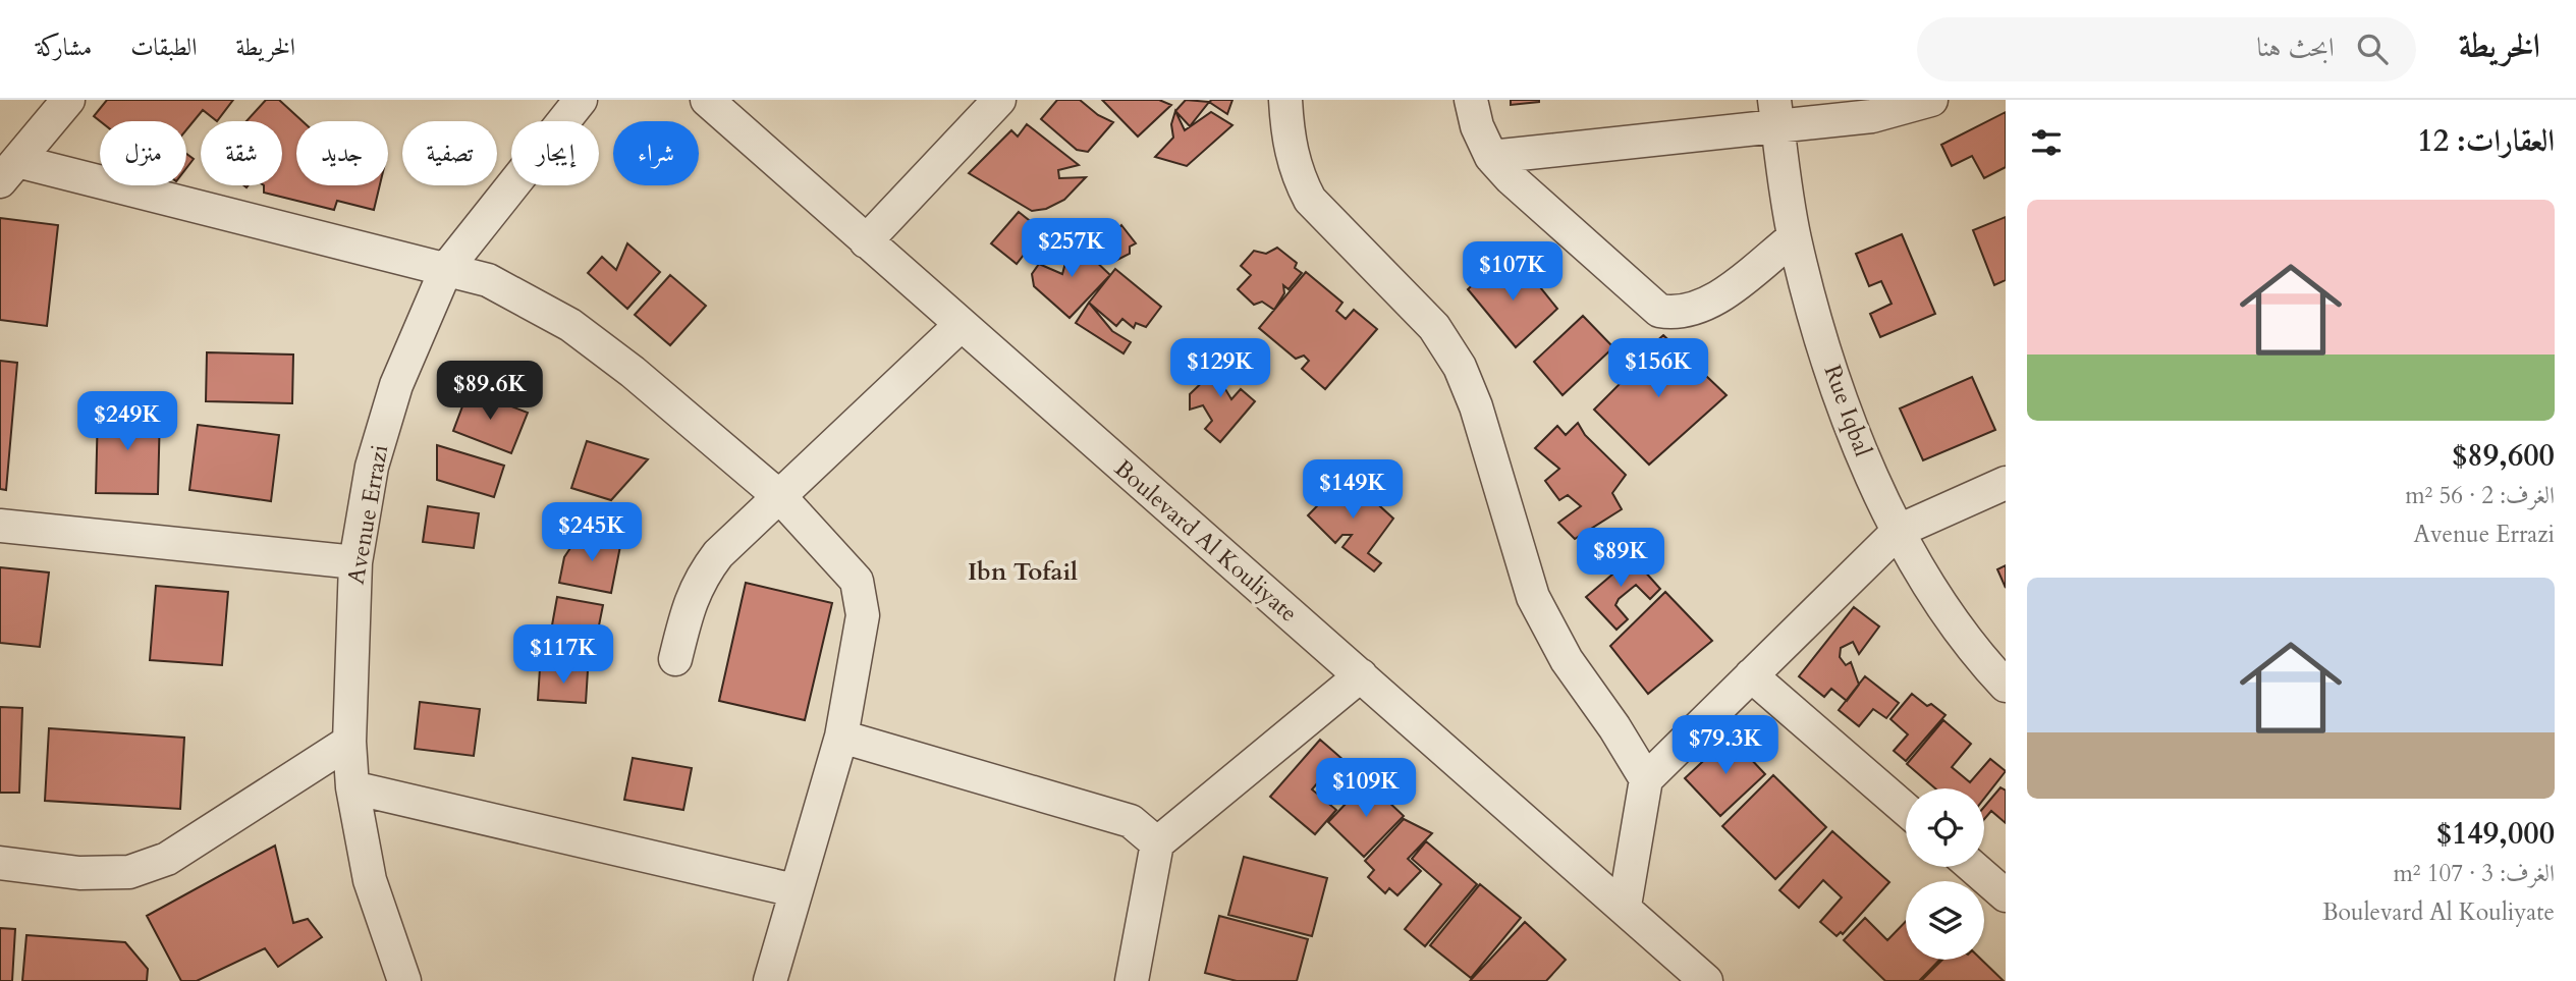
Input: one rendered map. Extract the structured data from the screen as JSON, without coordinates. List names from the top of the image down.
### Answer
{
  "streets": {
    "street": ["Rue Iqbal", "Avenue Errazi", "Boulevard Al Kouliyate"]
  },
  "districts": ["Ibn Tofail"],
  "page": {
    "header": "الخريطة",
    "search": "ابحث هنا",
    "nav": ["الخريطة", "الطبقات", "مشاركة"],
    "heading": "العقارات: 12",
    "chip": [
      "شراء",
      "إيجار",
      "تصفية",
      "جديد",
      "شقة",
      "منزل"
    ],
    "list": [
      {
        "name": "$89,600",
        "note": "الغرف: 2 · 56 m² · Avenue Errazi"
      },
      {
        "name": "$149,000",
        "note": "الغرف: 3 · 107 m² · Boulevard Al Kouliyate"
      }
    ],
    "price": [
      "$257K",
      "$107K",
      "$129K",
      "$156K",
      "$89.6K",
      "$249K",
      "$149K",
      "$245K",
      "$89K",
      "$117K",
      "$79.3K",
      "$109K"
    ]
  }
}
